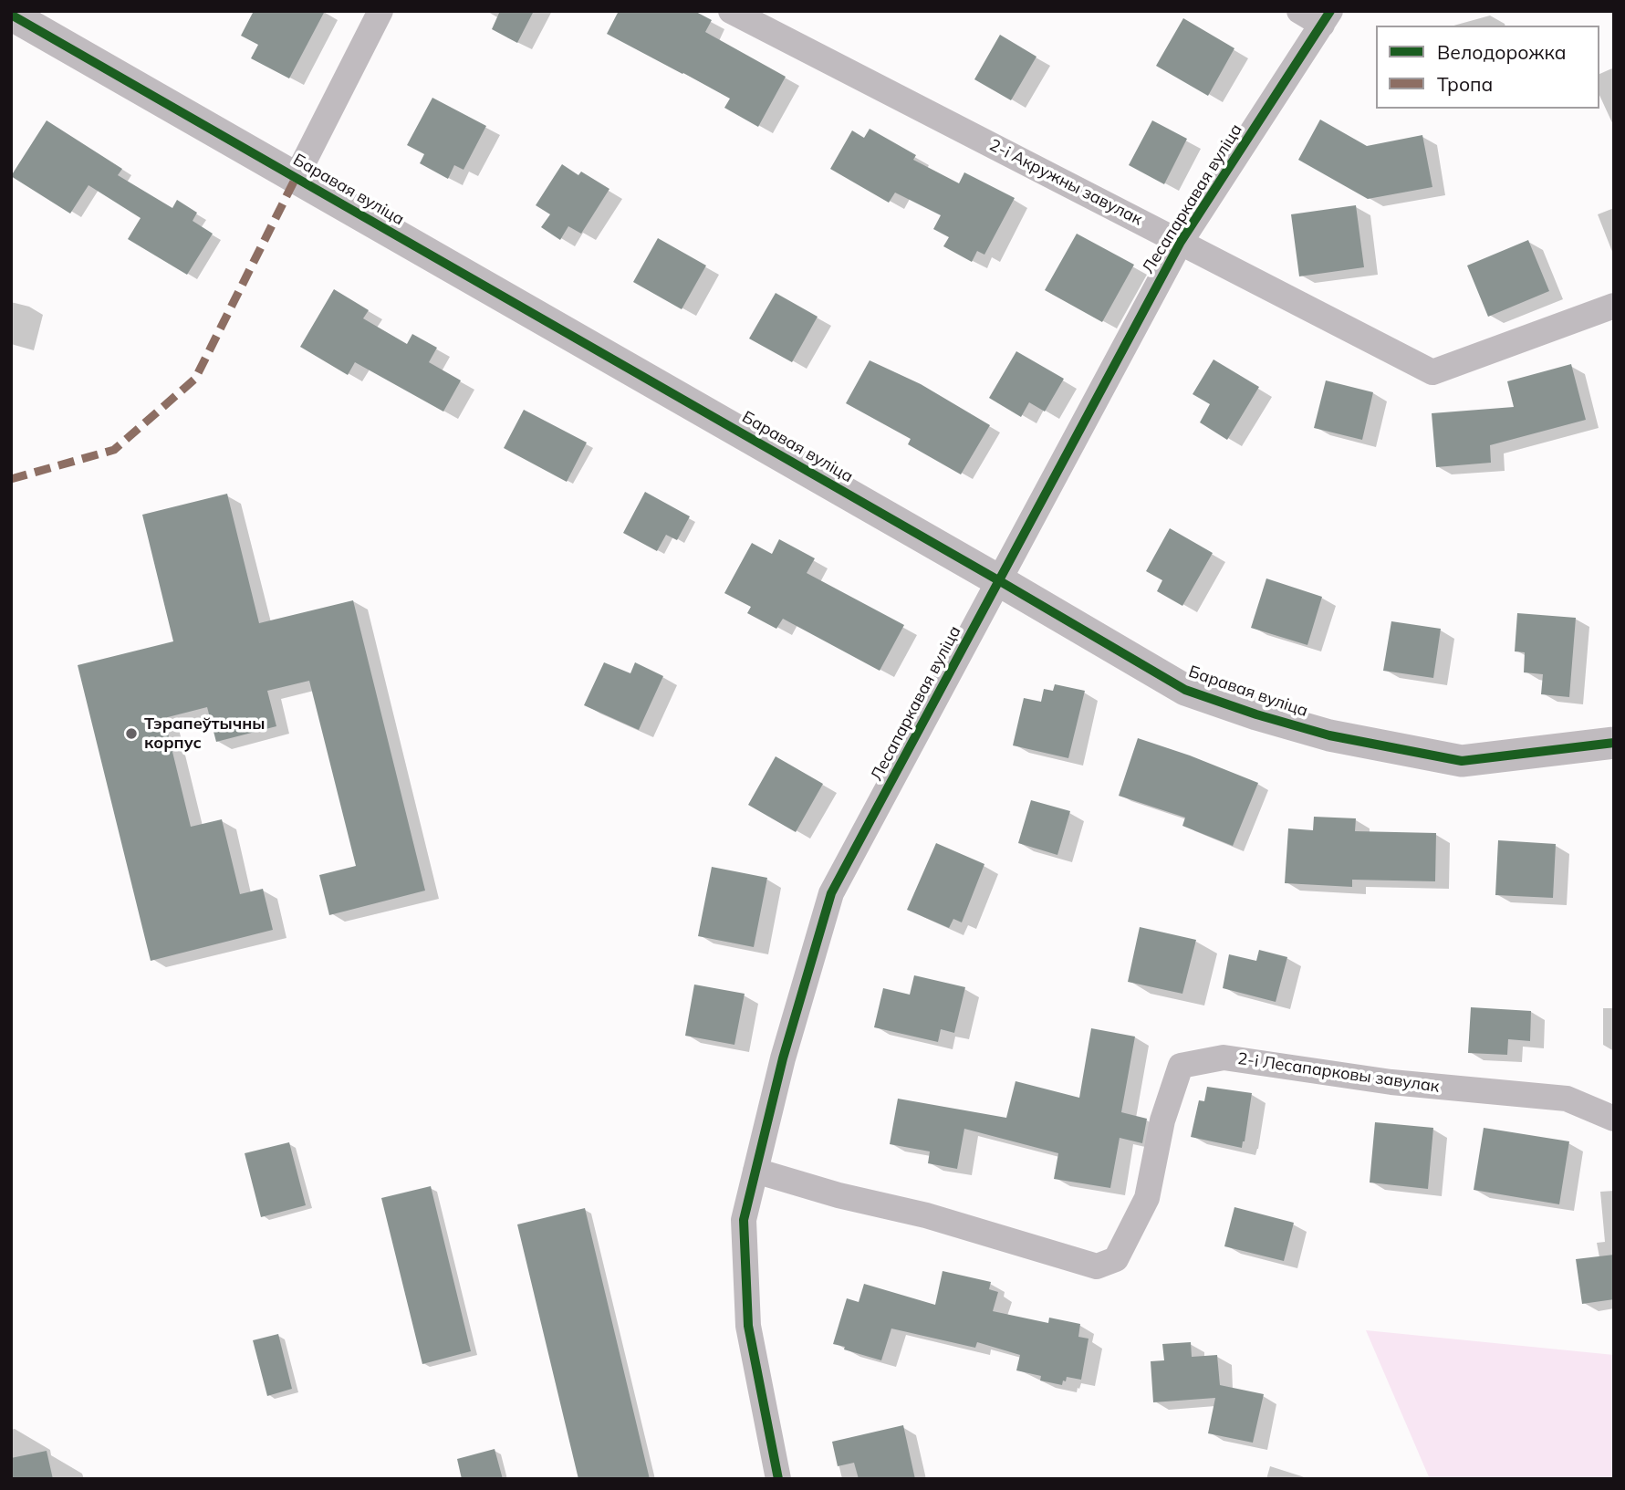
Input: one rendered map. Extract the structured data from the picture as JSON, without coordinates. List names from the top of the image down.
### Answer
{
  "streets": {
    "street": [
      "2-і Акружны завулак",
      "Баравая вуліца",
      "Лесапаркавая вуліца",
      "2-і Лесапарковы завулак"
    ]
  },
  "crossings": [
    ["2-і Акружны завулак", "Лесапаркавая вуліца"],
    ["Баравая вуліца", "Лесапаркавая вуліца"],
    ["Лесапаркавая вуліца", "2-і Лесапарковы завулак"]
  ],
  "places": ["Тэрапеўтычны корпус"],
  "legend": ["Велодорожка", "Тропа"]
}
